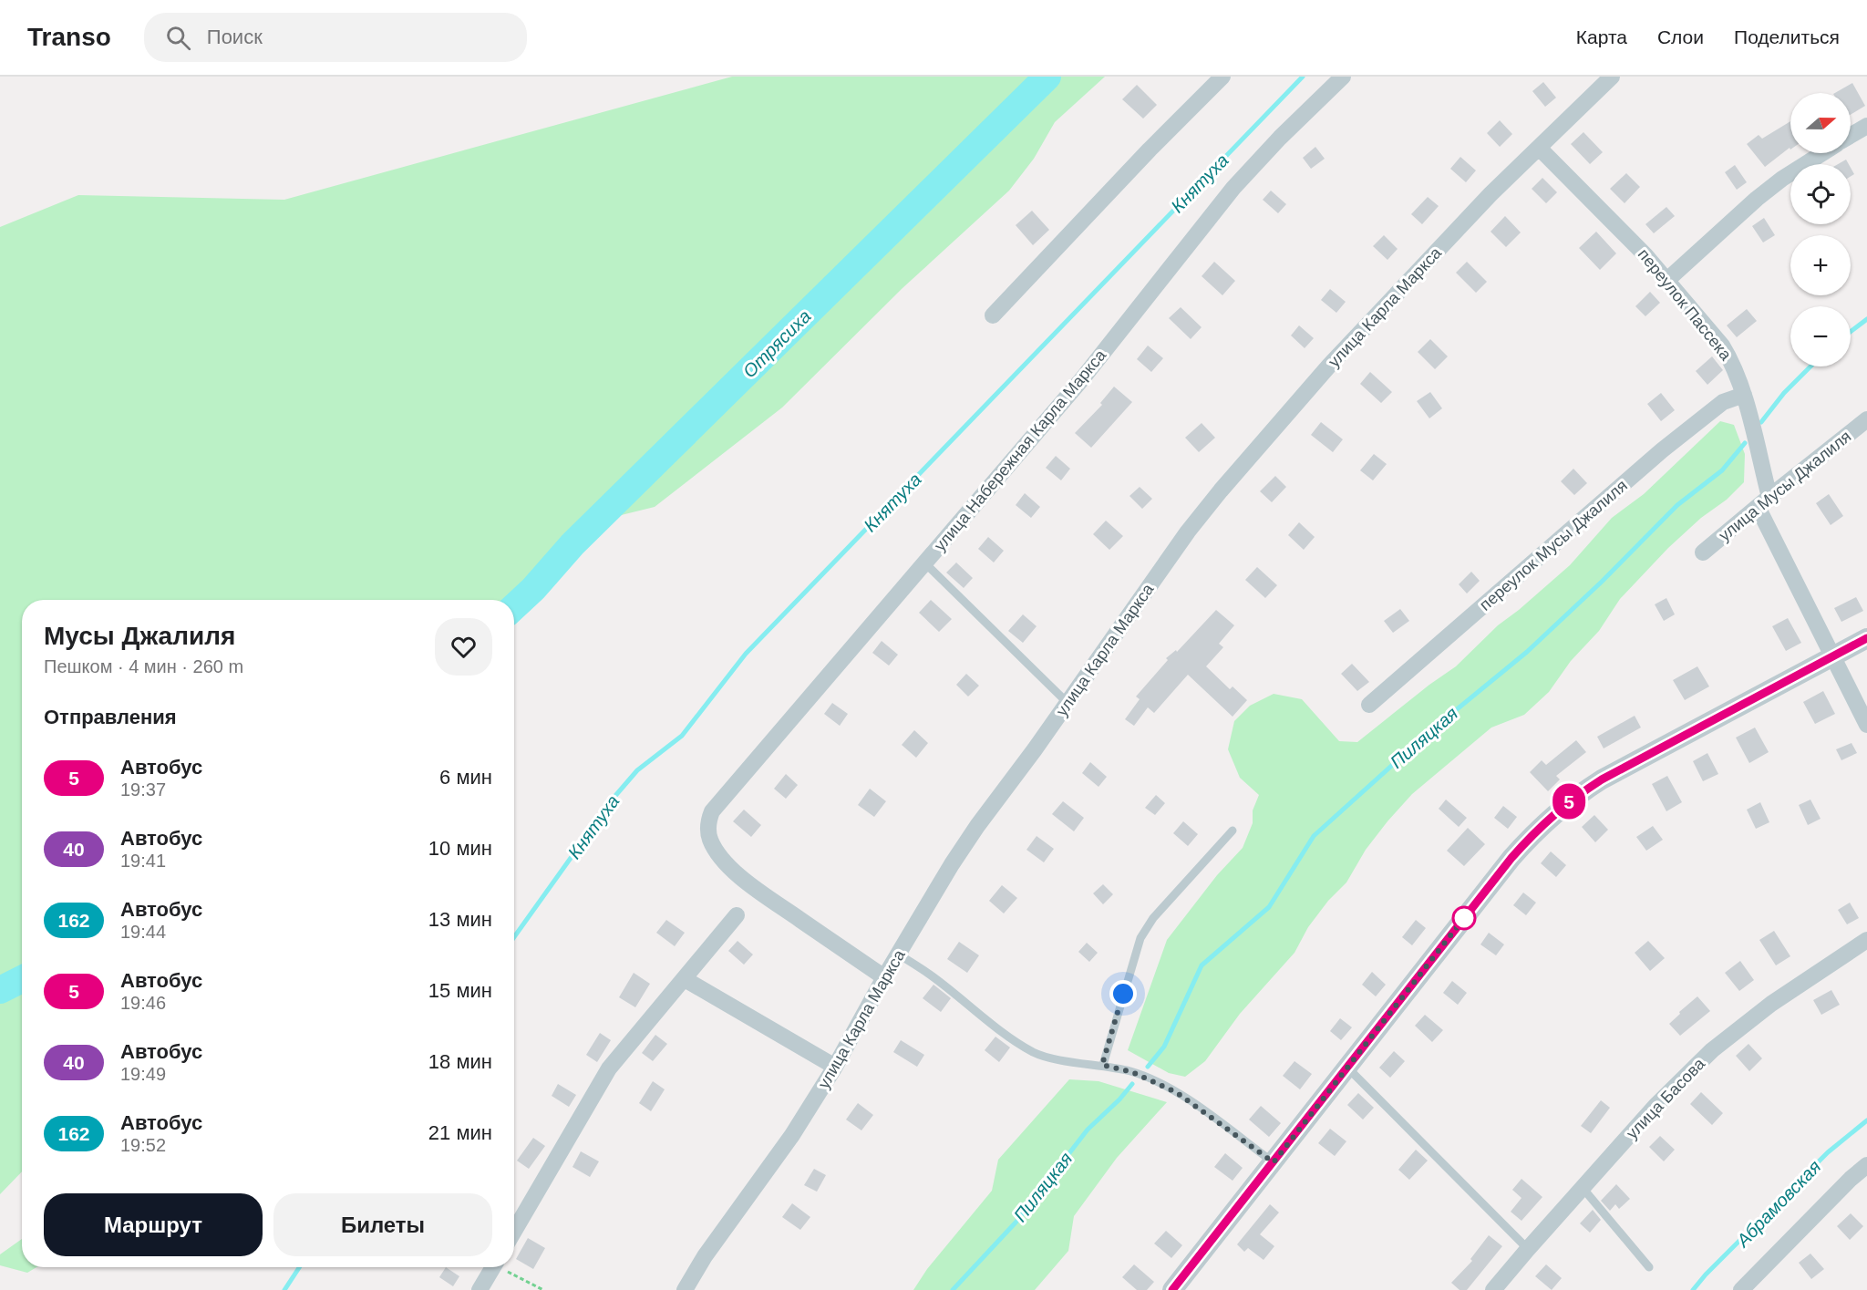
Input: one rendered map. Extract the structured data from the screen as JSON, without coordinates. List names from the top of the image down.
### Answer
{
  "streets": {
    "street": [
      "переулок Пассека",
      "улица Карла Маркса",
      "улица Набережная Карла Маркса",
      "улица Мусы Джалиля",
      "переулок Мусы Джалиля",
      "улица Басова"
    ]
  },
  "crossings": [
    ["переулок Пассека", "улица Карла Маркса"],
    ["переулок Пассека", "улица Мусы Джалиля"],
    ["переулок Пассека", "переулок Мусы Джалиля"],
    ["улица Карла Маркса", "улица Набережная Карла Маркса"]
  ],
  "water": [
    "Княтуха",
    "Отрясиха",
    "Пиляцкая",
    "Абрамовская"
  ],
  "lines": ["bus line 5"],
  "north": "right",
  "page": {
    "header": "Transo",
    "search": "Поиск",
    "nav": ["Карта", "Слои", "Поделиться"],
    "on_map": "5",
    "map_buttons": ["+", "−"],
    "heading": [
      ["Мусы Джалиля", "Пешком · 4 мин · 260 m"],
      "Отправления"
    ],
    "list": [
      {
        "mark": "5",
        "name": "Автобус",
        "note": "19:37",
        "value": "6 мин"
      },
      {
        "mark": "40",
        "name": "Автобус",
        "note": "19:41",
        "value": "10 мин"
      },
      {
        "mark": "162",
        "name": "Автобус",
        "note": "19:44",
        "value": "13 мин"
      },
      {
        "mark": "5",
        "name": "Автобус",
        "note": "19:46",
        "value": "15 мин"
      },
      {
        "mark": "40",
        "name": "Автобус",
        "note": "19:49",
        "value": "18 мин"
      },
      {
        "mark": "162",
        "name": "Автобус",
        "note": "19:52",
        "value": "21 мин"
      }
    ],
    "buttons": ["Маршрут", "Билеты"]
  }
}
